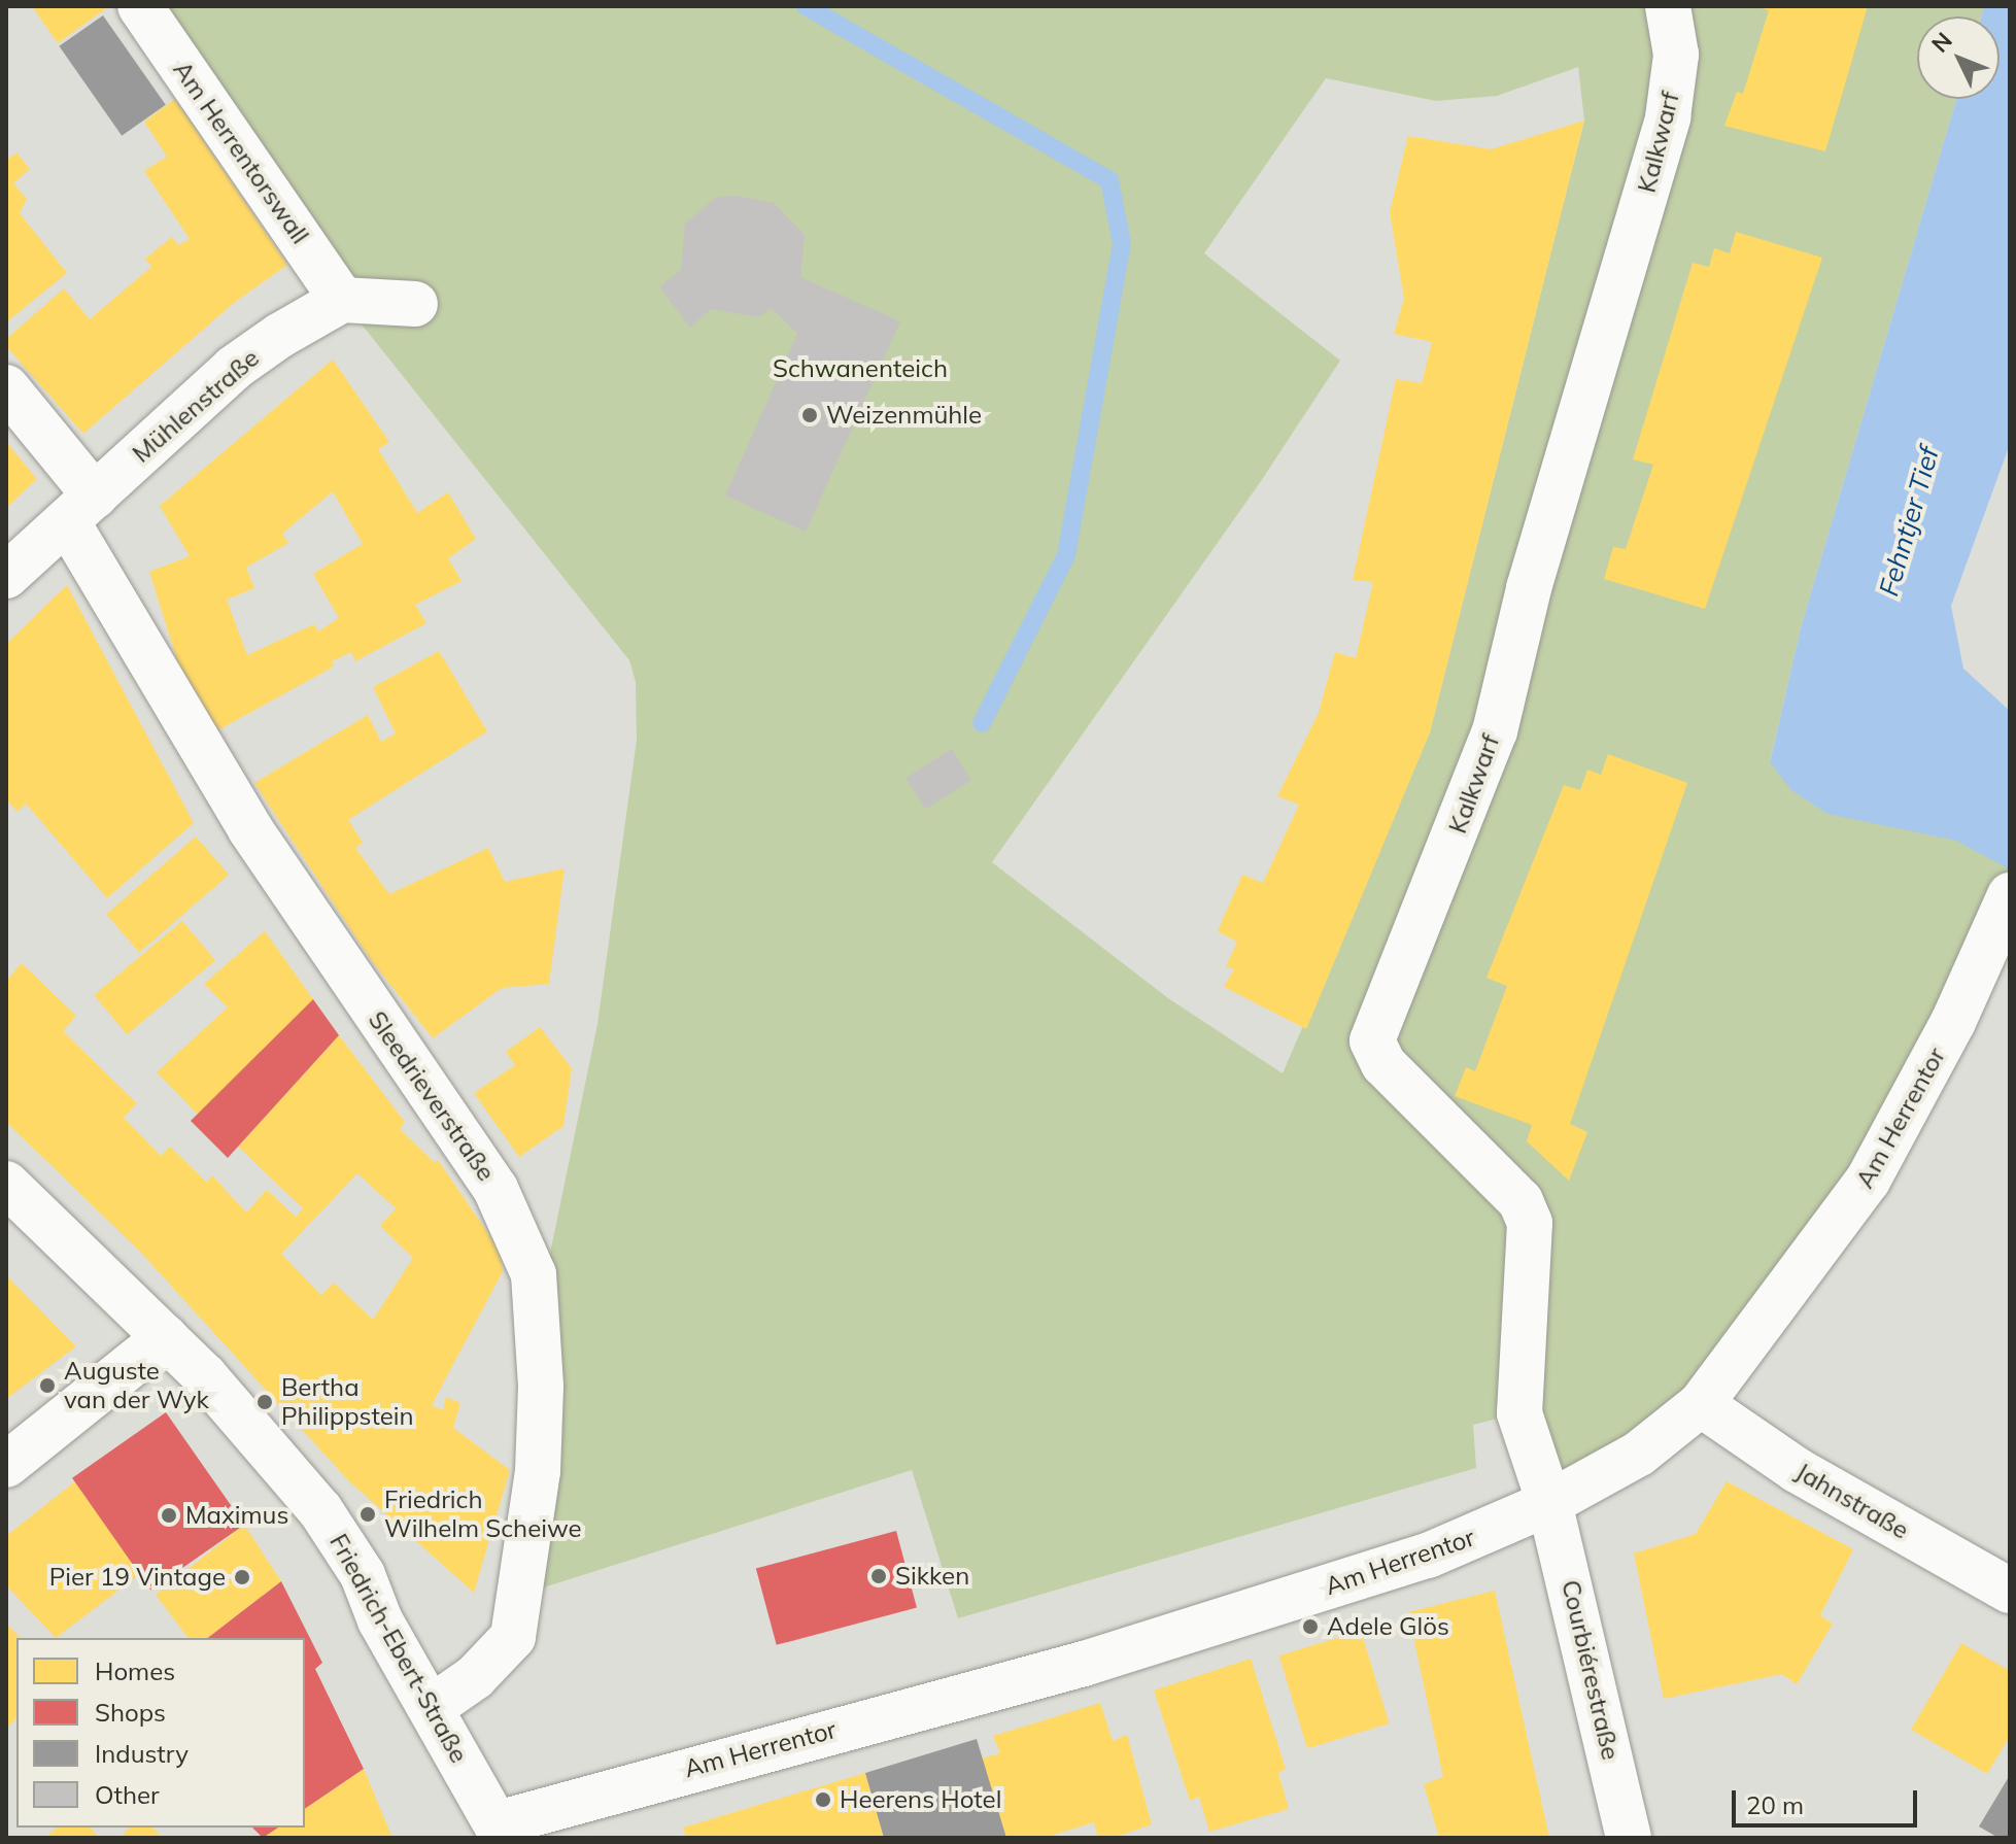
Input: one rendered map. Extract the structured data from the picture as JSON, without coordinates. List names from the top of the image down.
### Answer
{
  "streets": {
    "street": [
      "Kalkwarf",
      "Am Herrentorswall",
      "Mühlenstraße",
      "Sleedrieverstraße",
      "Am Herrentor",
      "Jahnstraße",
      "Friedrich-Ebert-Straße",
      "Courbiérestraße"
    ]
  },
  "crossings": [
    ["Kalkwarf", "Am Herrentor"],
    ["Kalkwarf", "Courbiérestraße"],
    ["Am Herrentorswall", "Mühlenstraße"],
    ["Mühlenstraße", "Sleedrieverstraße"],
    ["Sleedrieverstraße", "Friedrich-Ebert-Straße"],
    ["Am Herrentor", "Jahnstraße"],
    ["Am Herrentor", "Friedrich-Ebert-Straße"],
    ["Am Herrentor", "Courbiérestraße"]
  ],
  "water": ["Fehntjer Tief"],
  "parks": ["Schwanenteich"],
  "places": [
    "Weizenmühle",
    "Auguste van der Wyk",
    "Bertha Philippstein",
    "Friedrich Wilhelm Scheiwe",
    "Maximus",
    "Sikken",
    "Pier 19 Vintage",
    "Adele Glös",
    "Heerens Hotel"
  ],
  "legend": [
    "Homes",
    "Shops",
    "Industry",
    "Other"
  ],
  "scale_bar": "20 m",
  "north": "top left"
}
